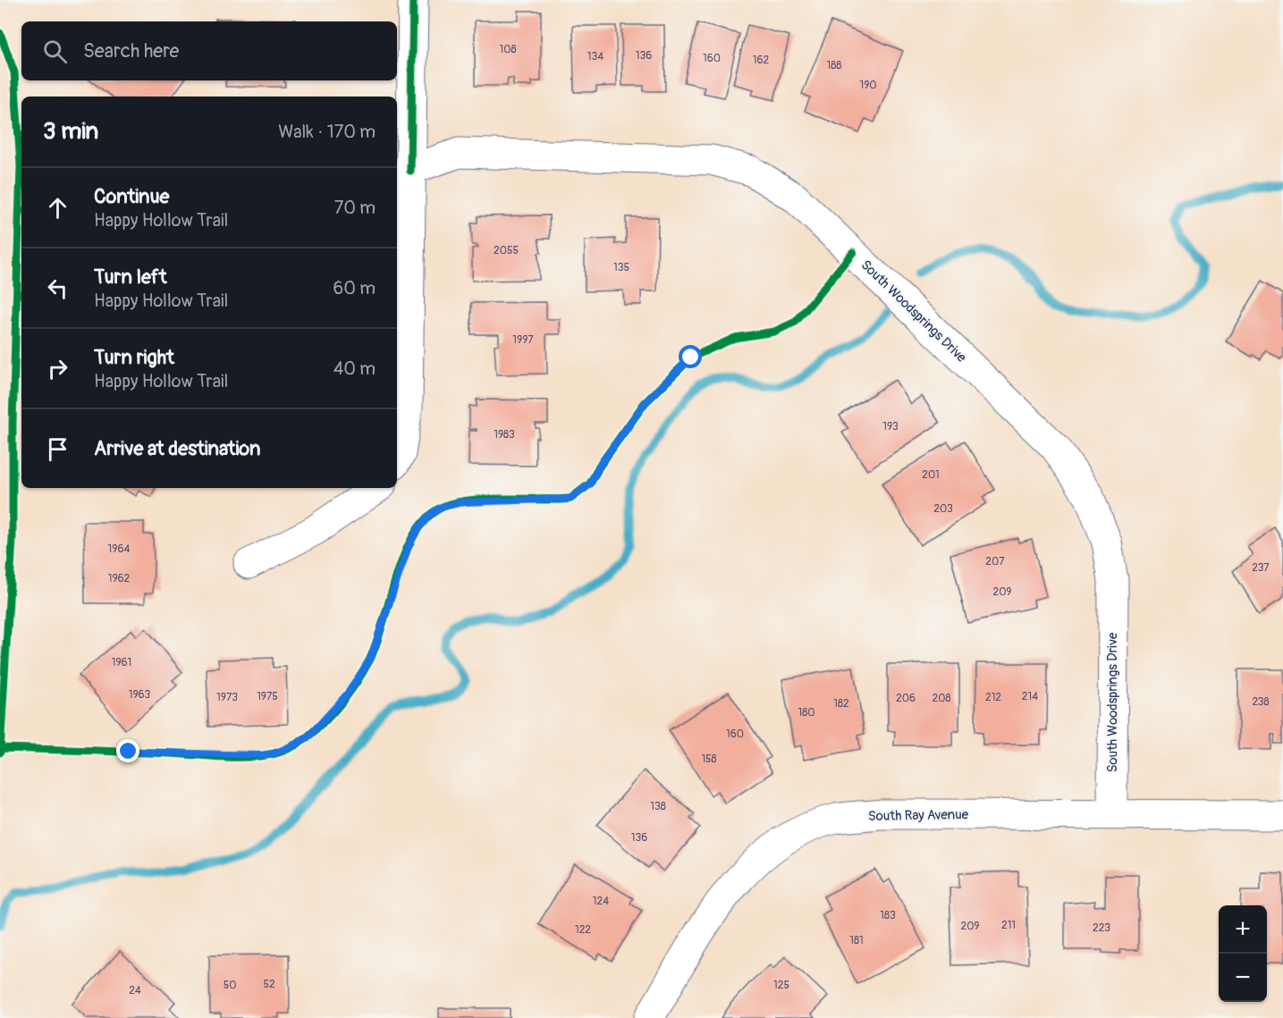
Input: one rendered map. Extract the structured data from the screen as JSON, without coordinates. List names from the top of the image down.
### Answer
{
  "streets": {
    "street": ["South Woodsprings Drive", "South Ray Avenue"]
  },
  "crossings": [
    ["South Woodsprings Drive", "South Ray Avenue"]
  ],
  "house_numbers": [
    "108",
    "136",
    "134",
    "160",
    "162",
    "188",
    "190",
    "2055",
    "135",
    "1997",
    "193",
    "1983",
    "201",
    "203",
    "1964",
    "207",
    "237",
    "1962",
    "209",
    "1961",
    "1963",
    "1975",
    "214",
    "1973",
    "212",
    "206",
    "208",
    "238",
    "182",
    "180",
    "160",
    "158",
    "138",
    "136",
    "124",
    "183",
    "211",
    "209",
    "223",
    "122",
    "181",
    "52",
    "50",
    "125",
    "24"
  ],
  "page": {
    "search": "Search here",
    "heading": ["3 min", "Walk · 170 m"],
    "list": [
      ["Continue", "Happy Hollow Trail", "70 m"],
      ["Turn left", "Happy Hollow Trail", "60 m"],
      ["Turn right", "Happy Hollow Trail", "40 m"],
      "Arrive at destination"
    ],
    "map_buttons": ["+", "−"]
  }
}
